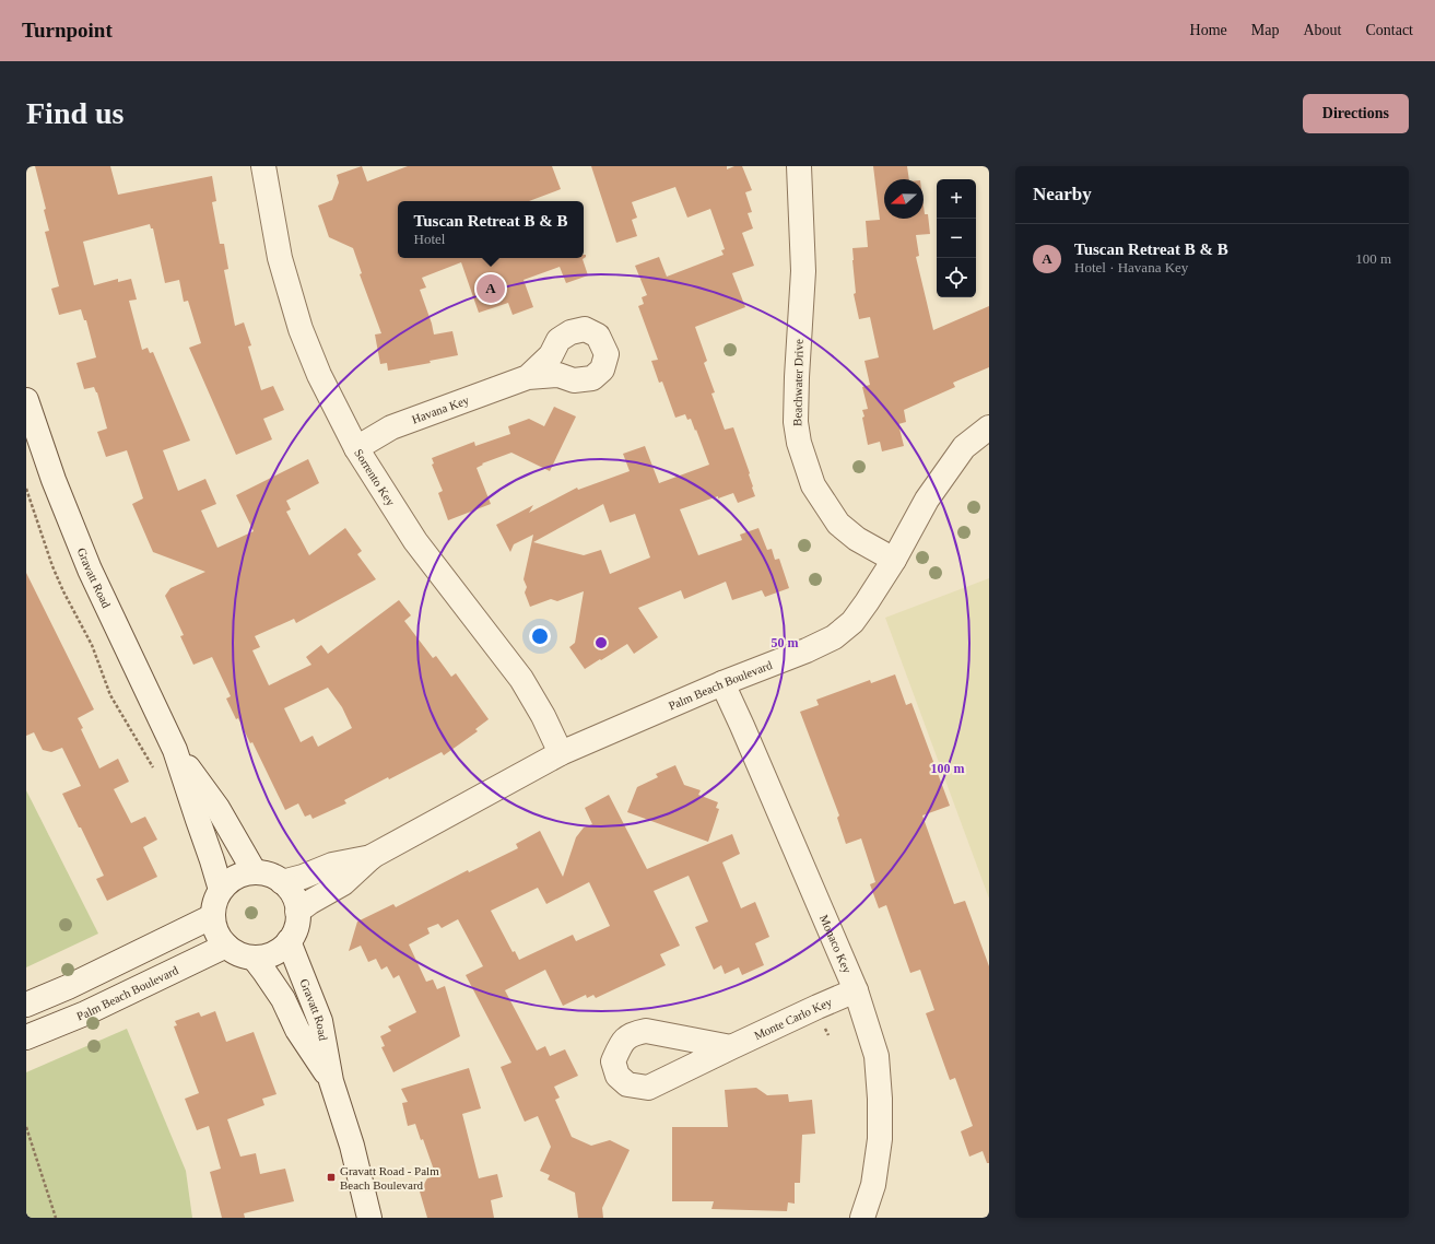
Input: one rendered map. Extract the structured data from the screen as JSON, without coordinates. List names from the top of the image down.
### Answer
{
  "streets": {
    "street": [
      "Beachwater Drive",
      "Havana Key",
      "Sorrento Key",
      "Gravatt Road",
      "Palm Beach Boulevard",
      "Monaco Key",
      "Monte Carlo Key"
    ]
  },
  "crossings": [
    ["Beachwater Drive", "Palm Beach Boulevard"],
    ["Havana Key", "Sorrento Key"],
    ["Sorrento Key", "Palm Beach Boulevard"],
    ["Gravatt Road", "Palm Beach Boulevard"],
    ["Palm Beach Boulevard", "Monaco Key"],
    ["Monaco Key", "Monte Carlo Key"]
  ],
  "places": {
    "transit": ["Gravatt Road - Palm Beach Boulevard"]
  },
  "north": "left",
  "page": {
    "header": "Turnpoint",
    "nav": [
      "Home",
      "Map",
      "About",
      "Contact"
    ],
    "buttons": "Directions",
    "title": "Find us",
    "heading": "Nearby",
    "map_buttons": ["+", "−"],
    "popup": ["Tuscan Retreat B & B", "Hotel"],
    "list": [
      {
        "mark": "A",
        "name": "Tuscan Retreat B & B",
        "note": "Hotel · Havana Key",
        "value": "100 m"
      }
    ],
    "pins": "A"
  },
  "rings": ["50 m", "100 m"]
}
